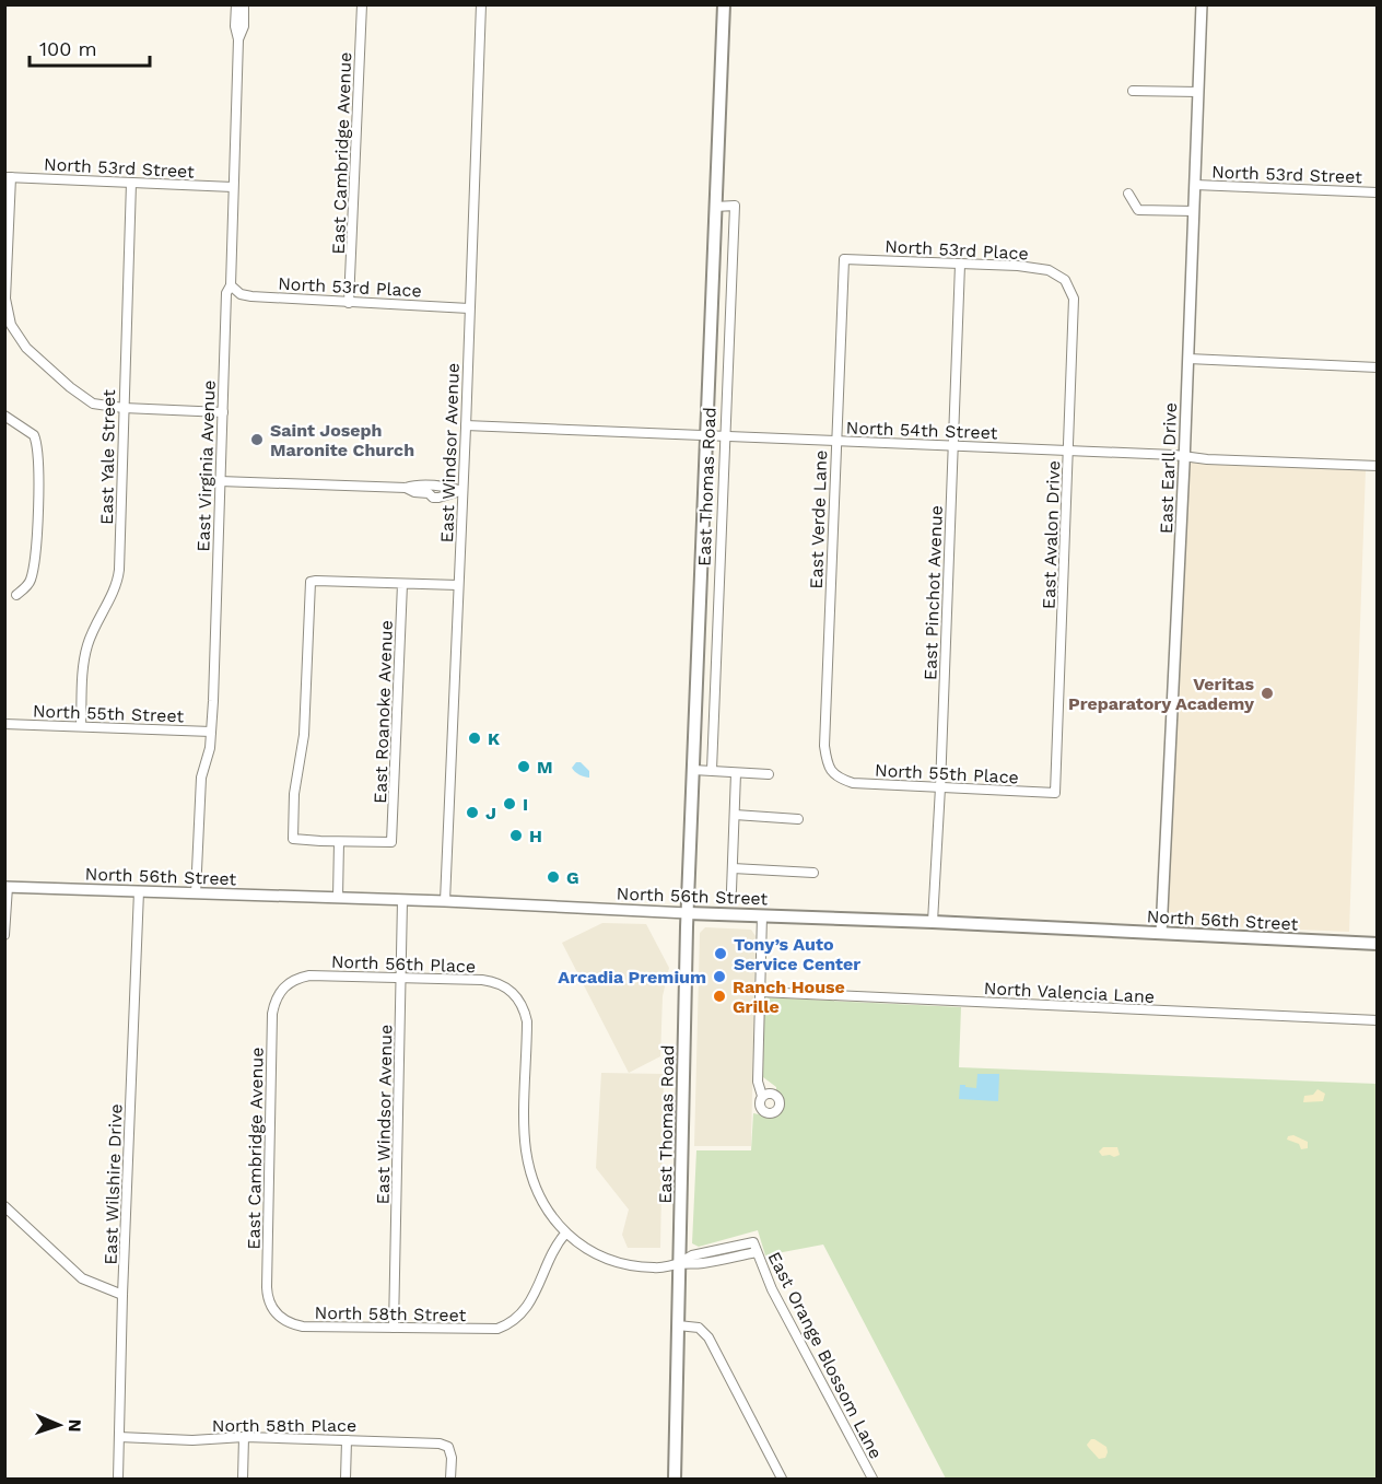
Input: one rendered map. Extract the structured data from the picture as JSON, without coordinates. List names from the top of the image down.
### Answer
{
  "streets": {
    "main road": ["East Thomas Road", "North 56th Street"],
    "street": [
      "East Cambridge Avenue",
      "North 53rd Street",
      "North 53rd Place",
      "North 54th Street",
      "East Windsor Avenue",
      "East Yale Street",
      "East Virginia Avenue",
      "East Earll Drive",
      "East Verde Lane",
      "East Avalon Drive",
      "East Pinchot Avenue",
      "East Roanoke Avenue",
      "North 55th Street",
      "North 55th Place",
      "North 56th Place",
      "North Valencia Lane",
      "East Wilshire Drive",
      "North 58th Street",
      "East Orange Blossom Lane",
      "North 58th Place"
    ]
  },
  "crossings": [
    ["East Cambridge Avenue", "North 53rd Place"],
    ["East Cambridge Avenue", "North 56th Place"],
    ["East Cambridge Avenue", "North 58th Street"],
    ["North 53rd Street", "East Yale Street"],
    ["North 53rd Street", "East Virginia Avenue"],
    ["North 53rd Street", "East Earll Drive"],
    ["North 53rd Place", "East Windsor Avenue"],
    ["North 53rd Place", "East Virginia Avenue"],
    ["North 53rd Place", "East Verde Lane"],
    ["North 53rd Place", "East Avalon Drive"],
    ["North 53rd Place", "East Pinchot Avenue"],
    ["North 54th Street", "East Windsor Avenue"],
    ["North 54th Street", "East Earll Drive"],
    ["North 54th Street", "East Thomas Road"],
    ["North 54th Street", "East Verde Lane"],
    ["North 54th Street", "East Avalon Drive"],
    ["North 54th Street", "East Pinchot Avenue"],
    ["East Windsor Avenue", "North 56th Street"],
    ["East Windsor Avenue", "North 56th Place"],
    ["East Windsor Avenue", "North 58th Street"],
    ["East Yale Street", "North 55th Street"],
    ["East Virginia Avenue", "North 55th Street"],
    ["East Virginia Avenue", "North 56th Street"],
    ["East Earll Drive", "North 56th Street"],
    ["East Thomas Road", "North 56th Street"],
    ["East Thomas Road", "East Orange Blossom Lane"],
    ["East Verde Lane", "North 55th Place"],
    ["East Avalon Drive", "North 55th Place"],
    ["East Pinchot Avenue", "North 55th Place"],
    ["East Pinchot Avenue", "North 56th Street"],
    ["North 56th Street", "East Wilshire Drive"],
    ["North 56th Place", "North 58th Street"],
    ["East Wilshire Drive", "North 58th Place"]
  ],
  "places": [
    "Saint Joseph Maronite Church",
    "Veritas Preparatory Academy",
    "K",
    "M",
    "I",
    "J",
    "H",
    "G",
    "Tony’s Auto Service Center",
    "Arcadia Premium",
    "Ranch House Grille"
  ],
  "scale_bar": "100 m",
  "north": "right"
}
